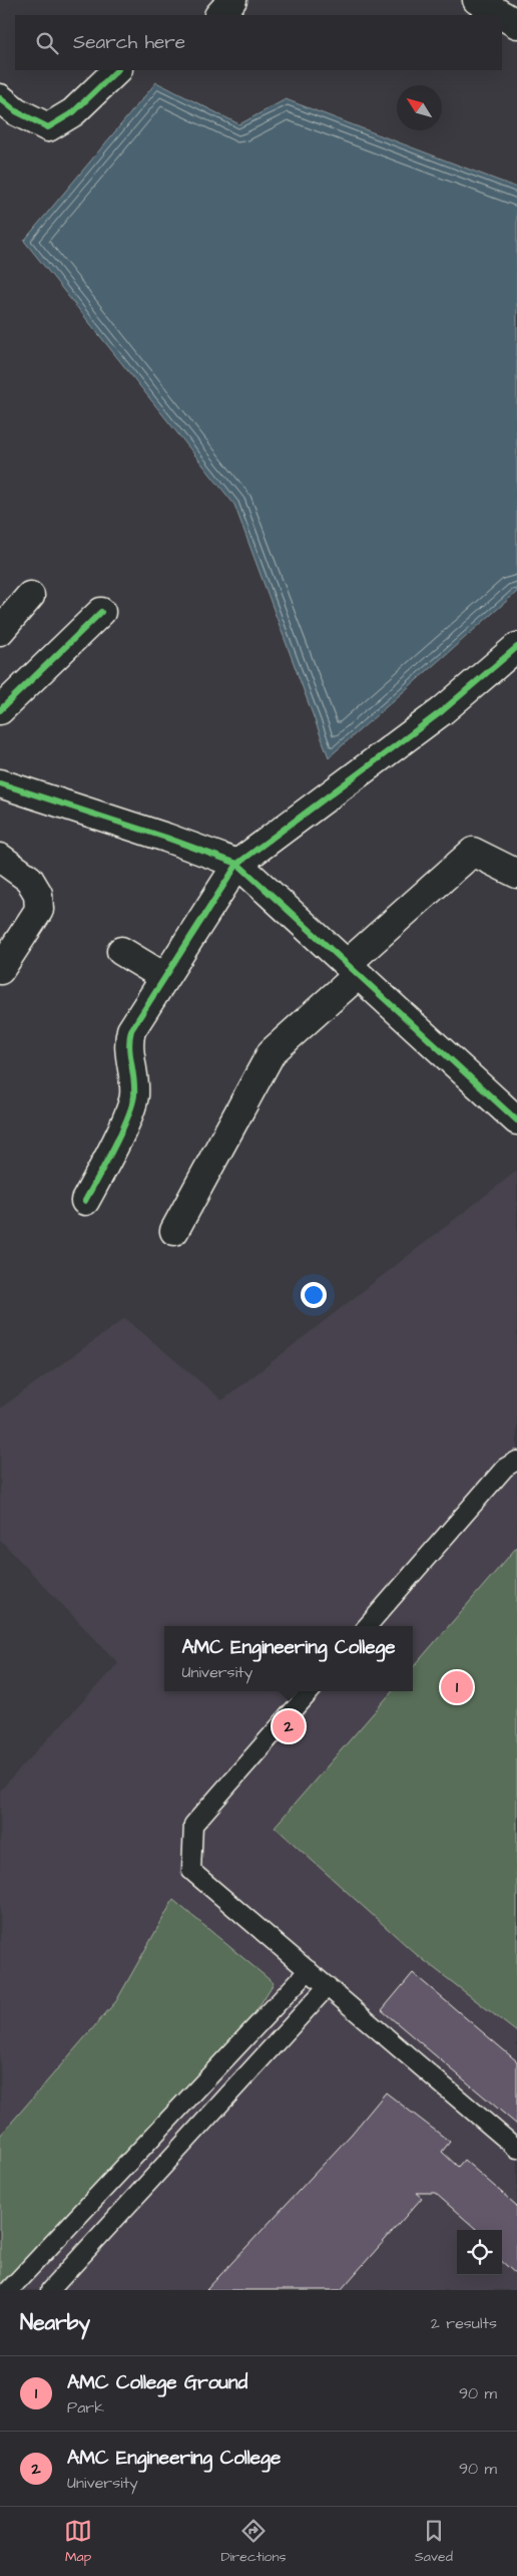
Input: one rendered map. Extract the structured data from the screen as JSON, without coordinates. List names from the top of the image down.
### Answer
{
  "north": "top left",
  "page": {
    "search": "Search here",
    "popup": ["AMC Engineering College", "University"],
    "pins": ["1", "2"],
    "heading": ["Nearby", "2 results"],
    "list": [
      {
        "mark": "1",
        "name": "AMC College Ground",
        "note": "Park",
        "value": "90 m"
      },
      {
        "mark": "2",
        "name": "AMC Engineering College",
        "note": "University",
        "value": "90 m"
      }
    ],
    "nav": ["Map", "Directions", "Saved"]
  }
}
